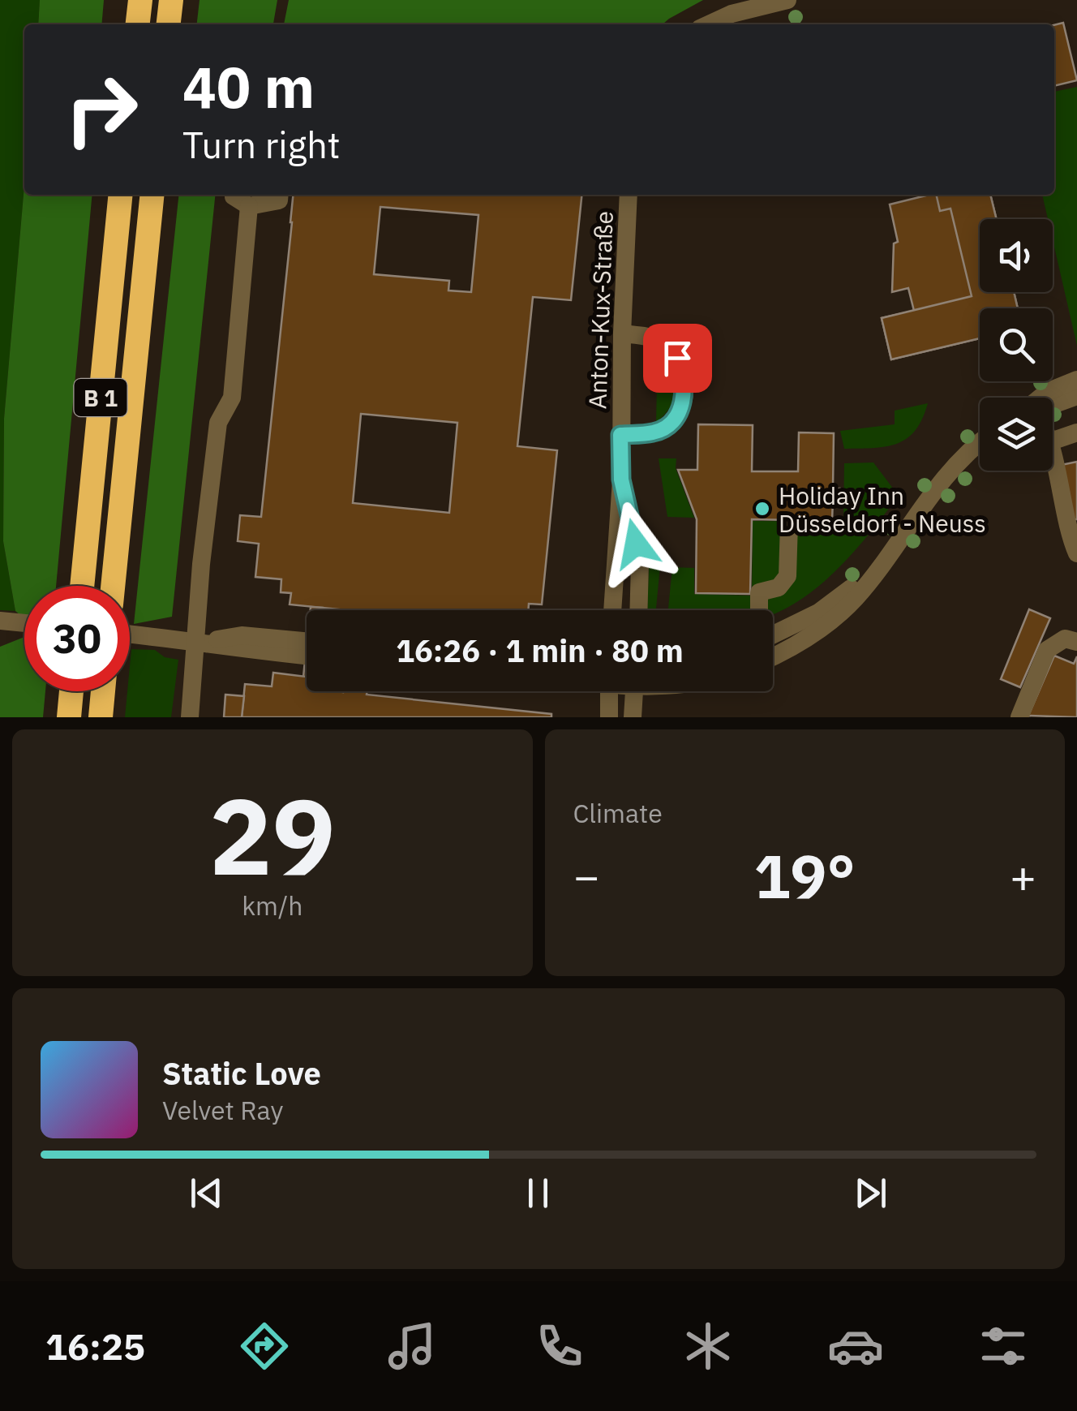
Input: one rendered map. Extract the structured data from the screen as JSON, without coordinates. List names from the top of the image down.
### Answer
{
  "streets": {
    "highway": ["B 1"],
    "street": ["Anton-Kux-Straße"]
  },
  "places": ["Holiday Inn Düsseldorf - Neuss"],
  "page": {
    "turn": ["40 m", "Turn right"],
    "limit": "30",
    "trip": "16:26 · 1 min · 80 m",
    "tile": [
      ["29", "km/h"],
      "Climate"
    ],
    "heat": ["−", "19°", "+"],
    "song": ["Static Love", "Velvet Ray"],
    "tabs": "16:25"
  }
}
